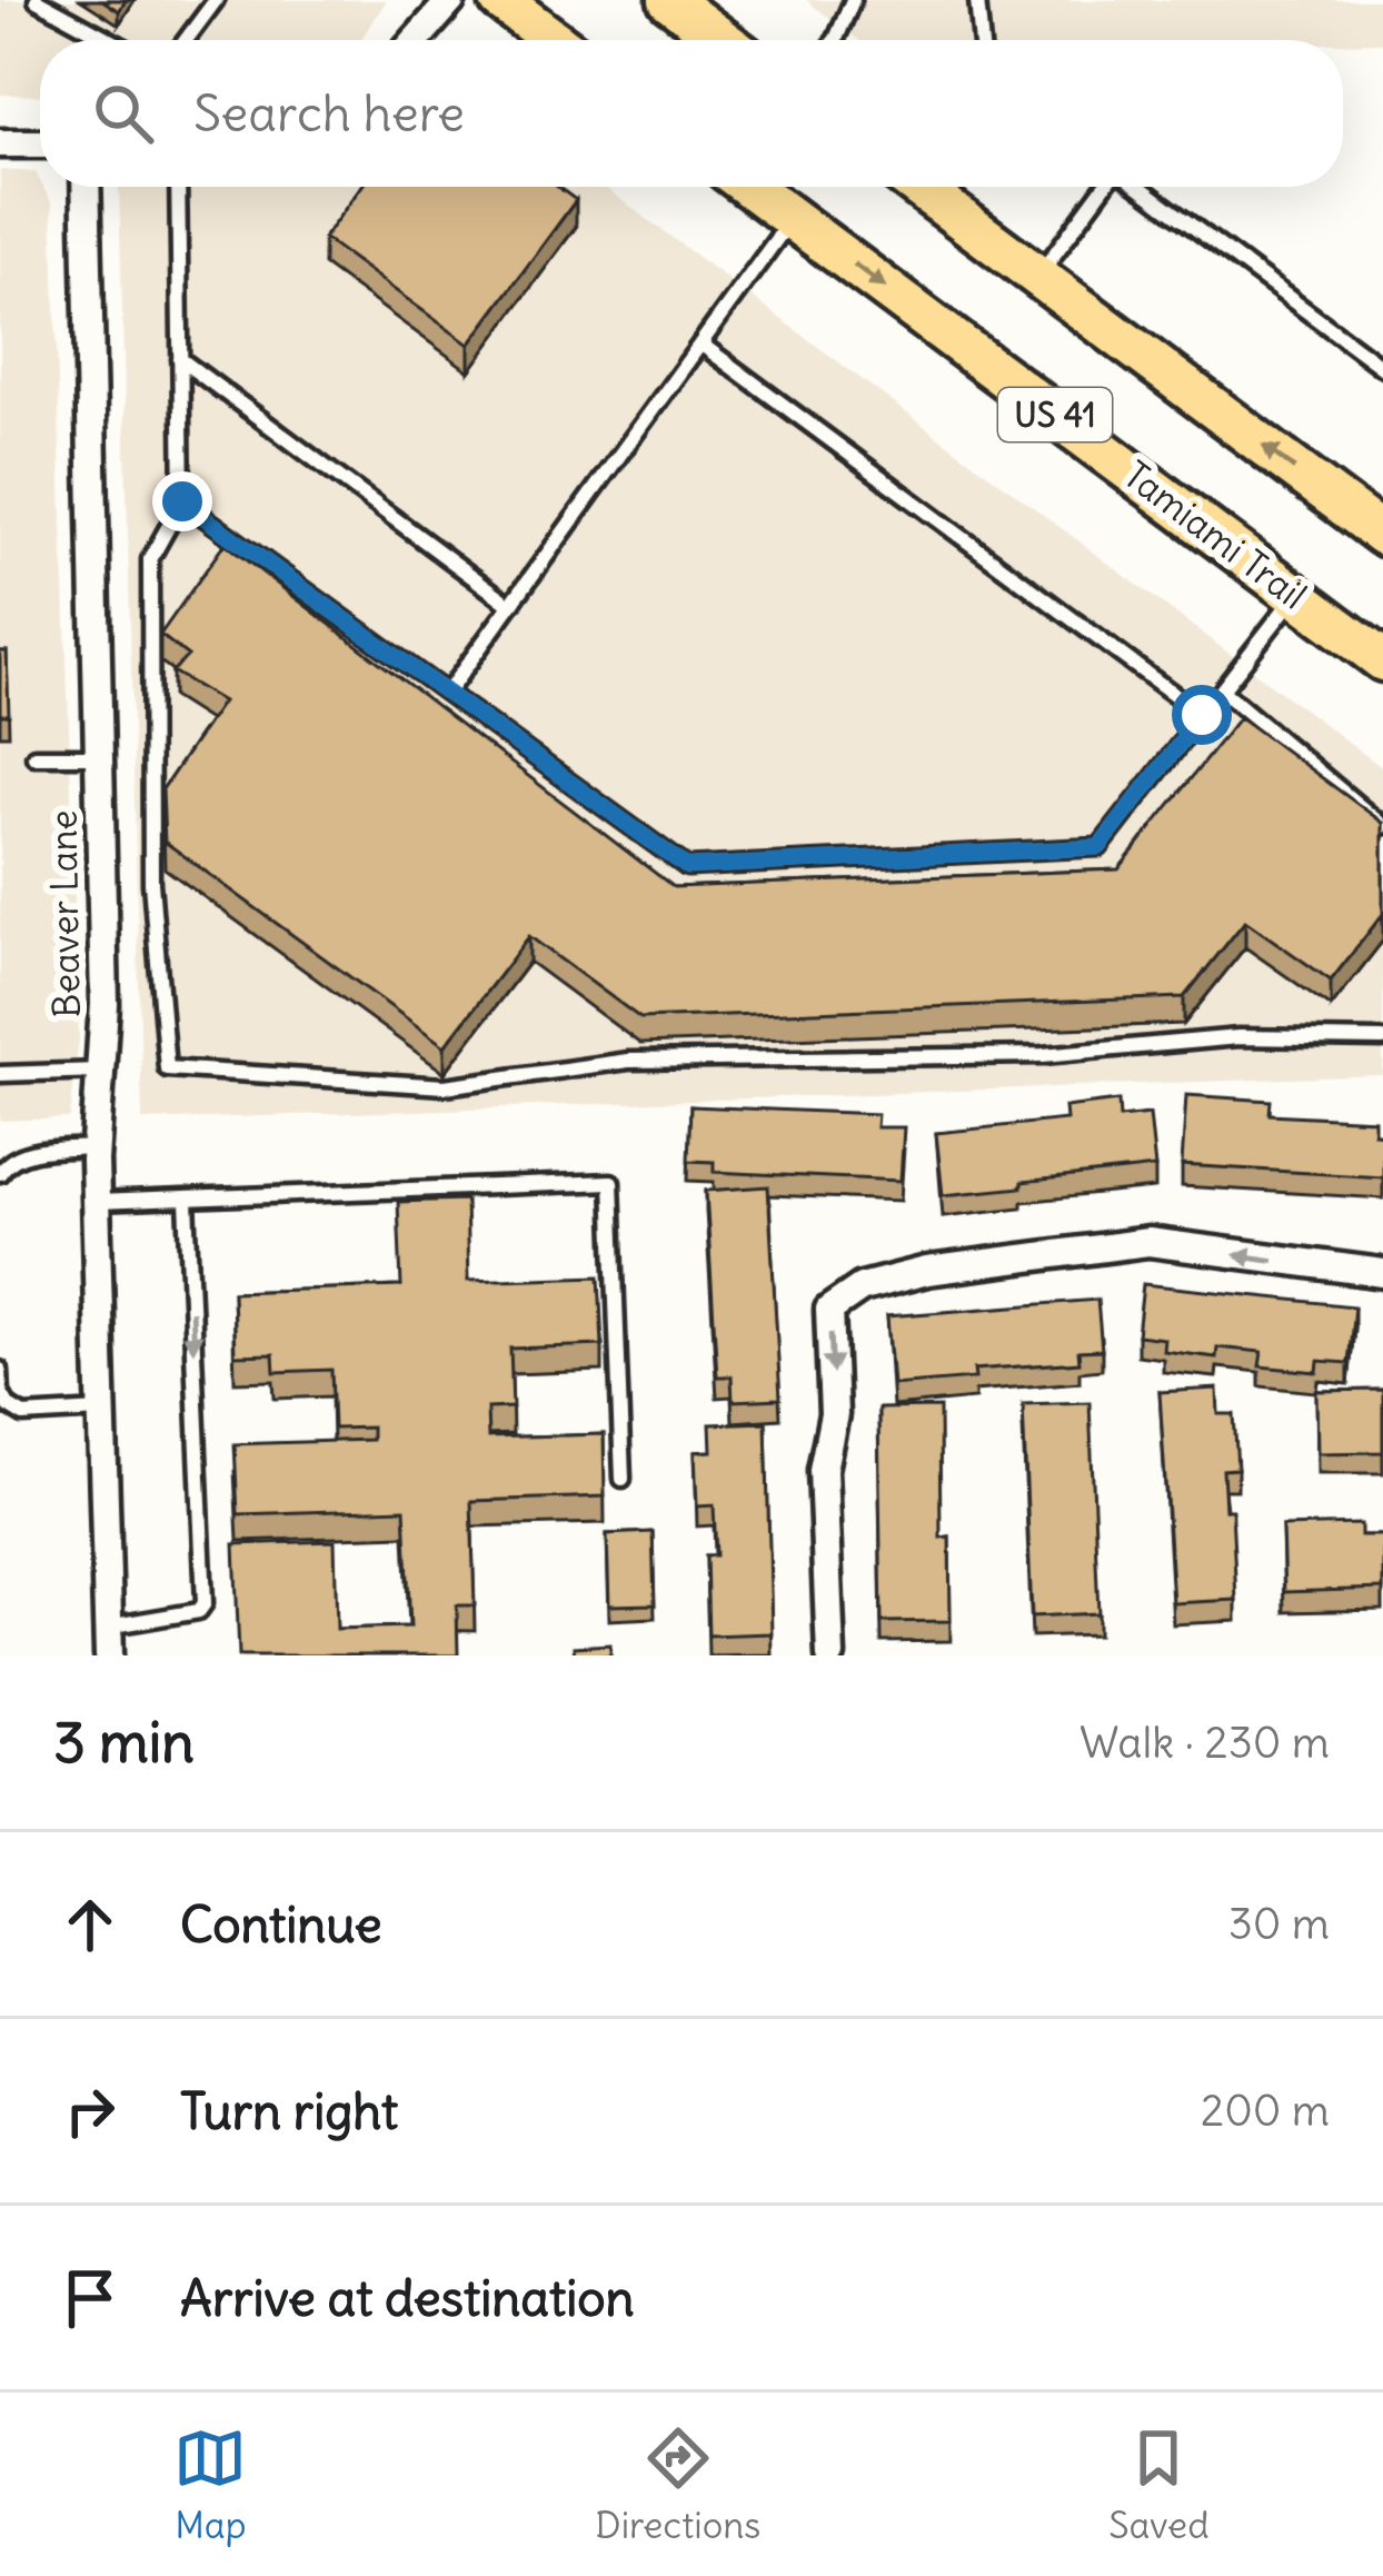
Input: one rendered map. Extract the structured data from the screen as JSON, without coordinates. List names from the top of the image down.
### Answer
{
  "streets": {
    "main road": ["US 41", "Tamiami Trail"],
    "street": ["Beaver Lane"]
  },
  "page": {
    "search": "Search here",
    "heading": ["3 min", "Walk · 230 m"],
    "list": [
      ["Continue", "30 m"],
      ["Turn right", "200 m"],
      "Arrive at destination"
    ],
    "nav": ["Map", "Directions", "Saved"]
  }
}
